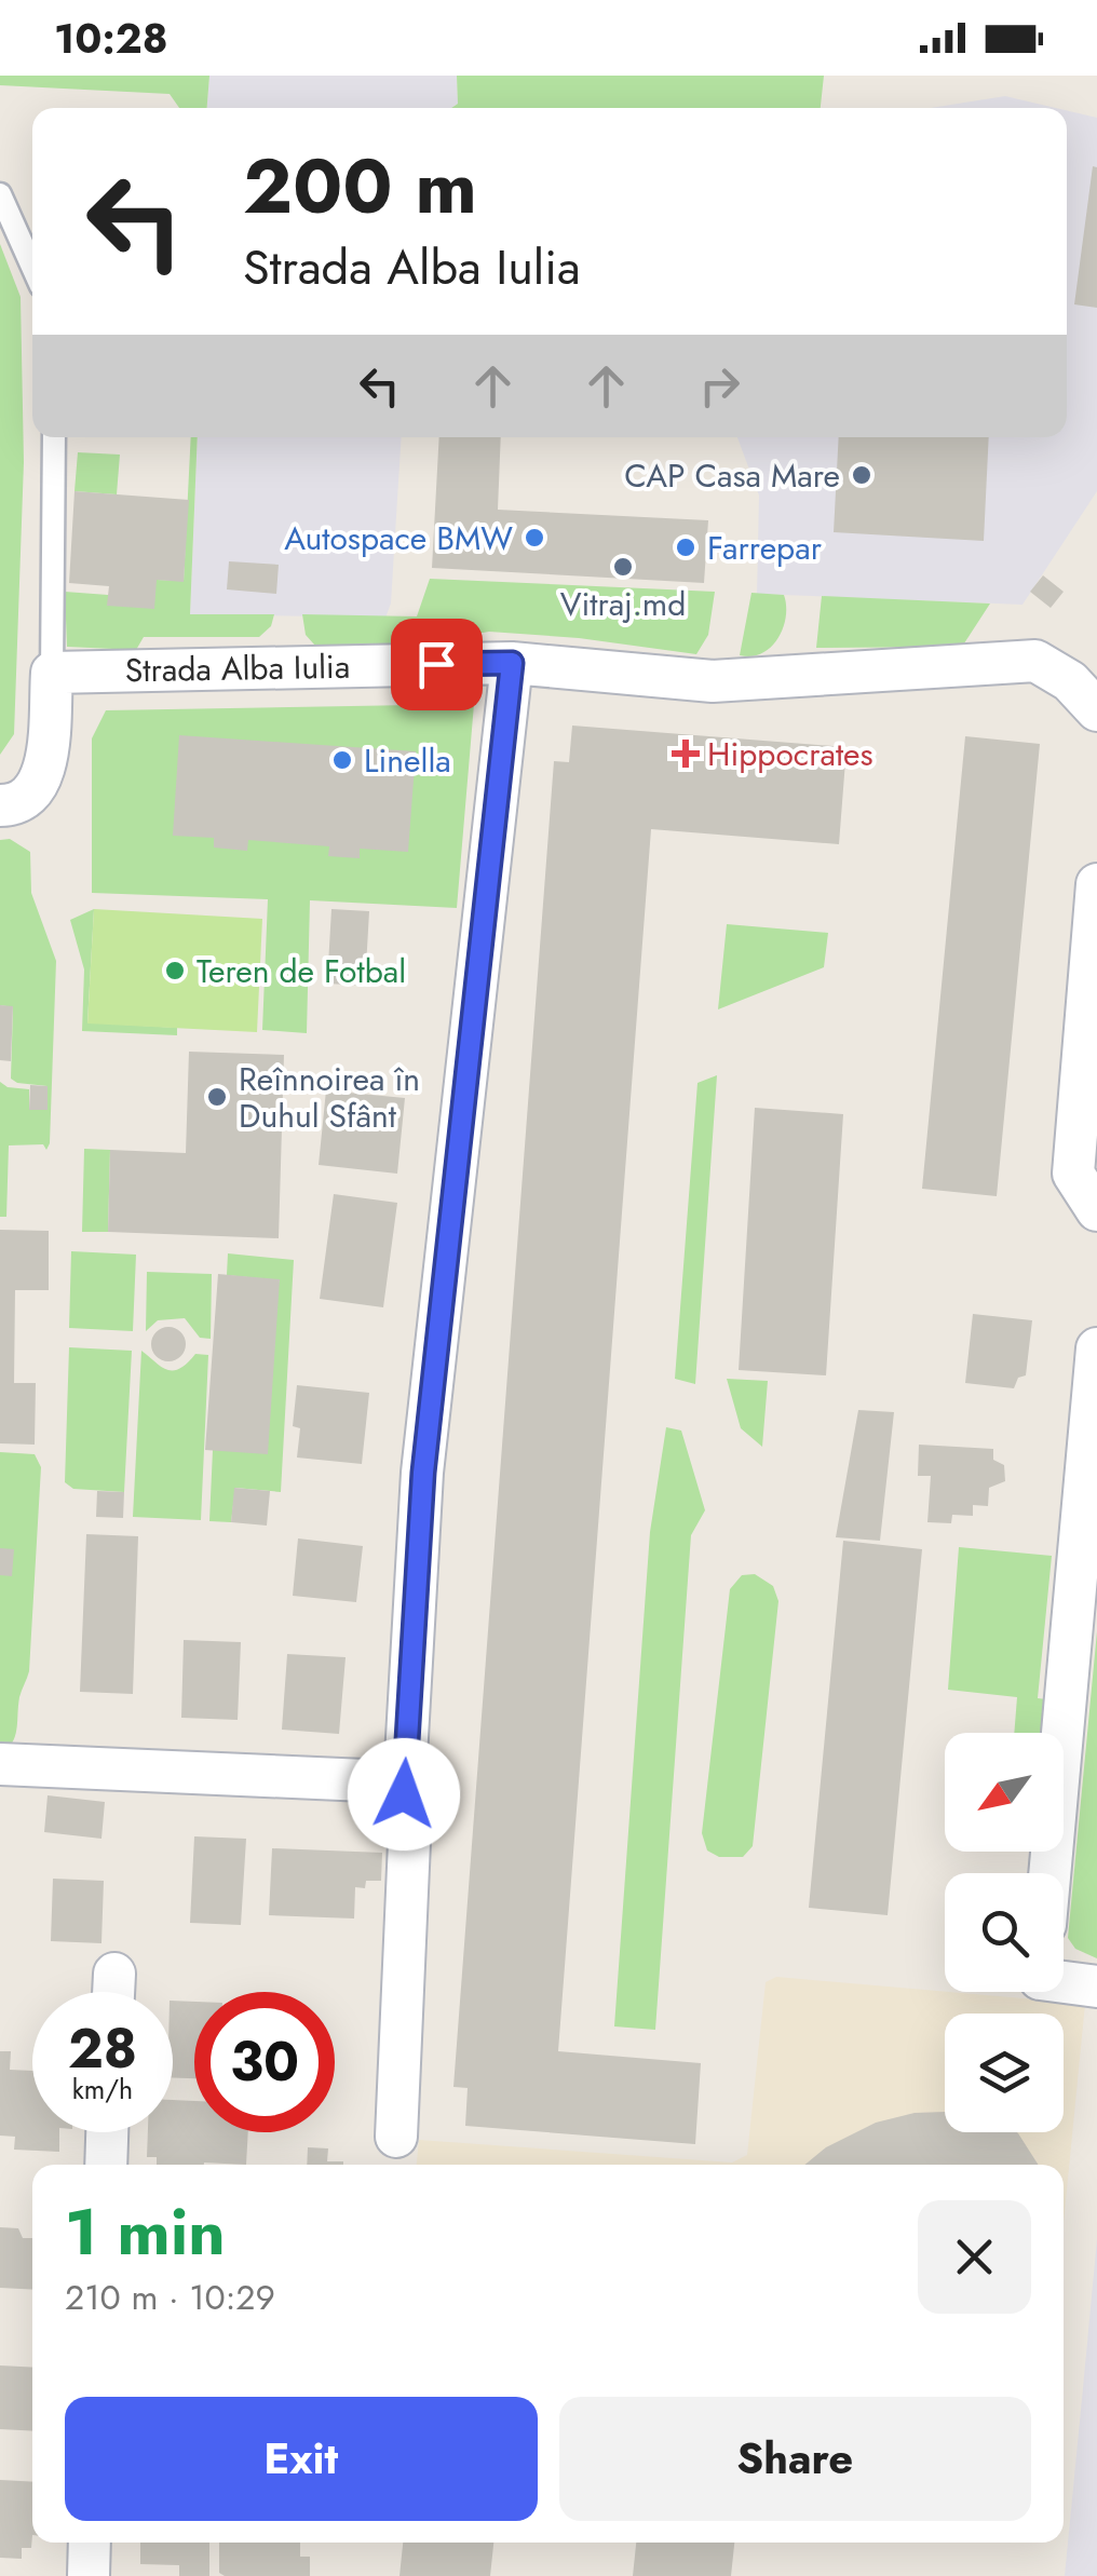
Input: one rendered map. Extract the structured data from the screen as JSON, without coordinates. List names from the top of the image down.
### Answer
{
  "streets": {
    "street": ["Strada Alba Iulia"]
  },
  "places": {
    "other": [
      "CAP Casa Mare",
      "Autospace BMW",
      "Farrepar",
      "Vitraj.md",
      "Linella",
      "Teren de Fotbal",
      "Reînnoirea în Duhul Sfânt"
    ],
    "health": ["Hippocrates"]
  },
  "north": "bottom left",
  "page": {
    "status": "10:28",
    "turn": ["200 m", "Strada Alba Iulia"],
    "speed": "28 km/h",
    "limit": "30",
    "heading": ["1 min", "210 m · 10:29"],
    "buttons": ["Exit", "Share"]
  }
}
